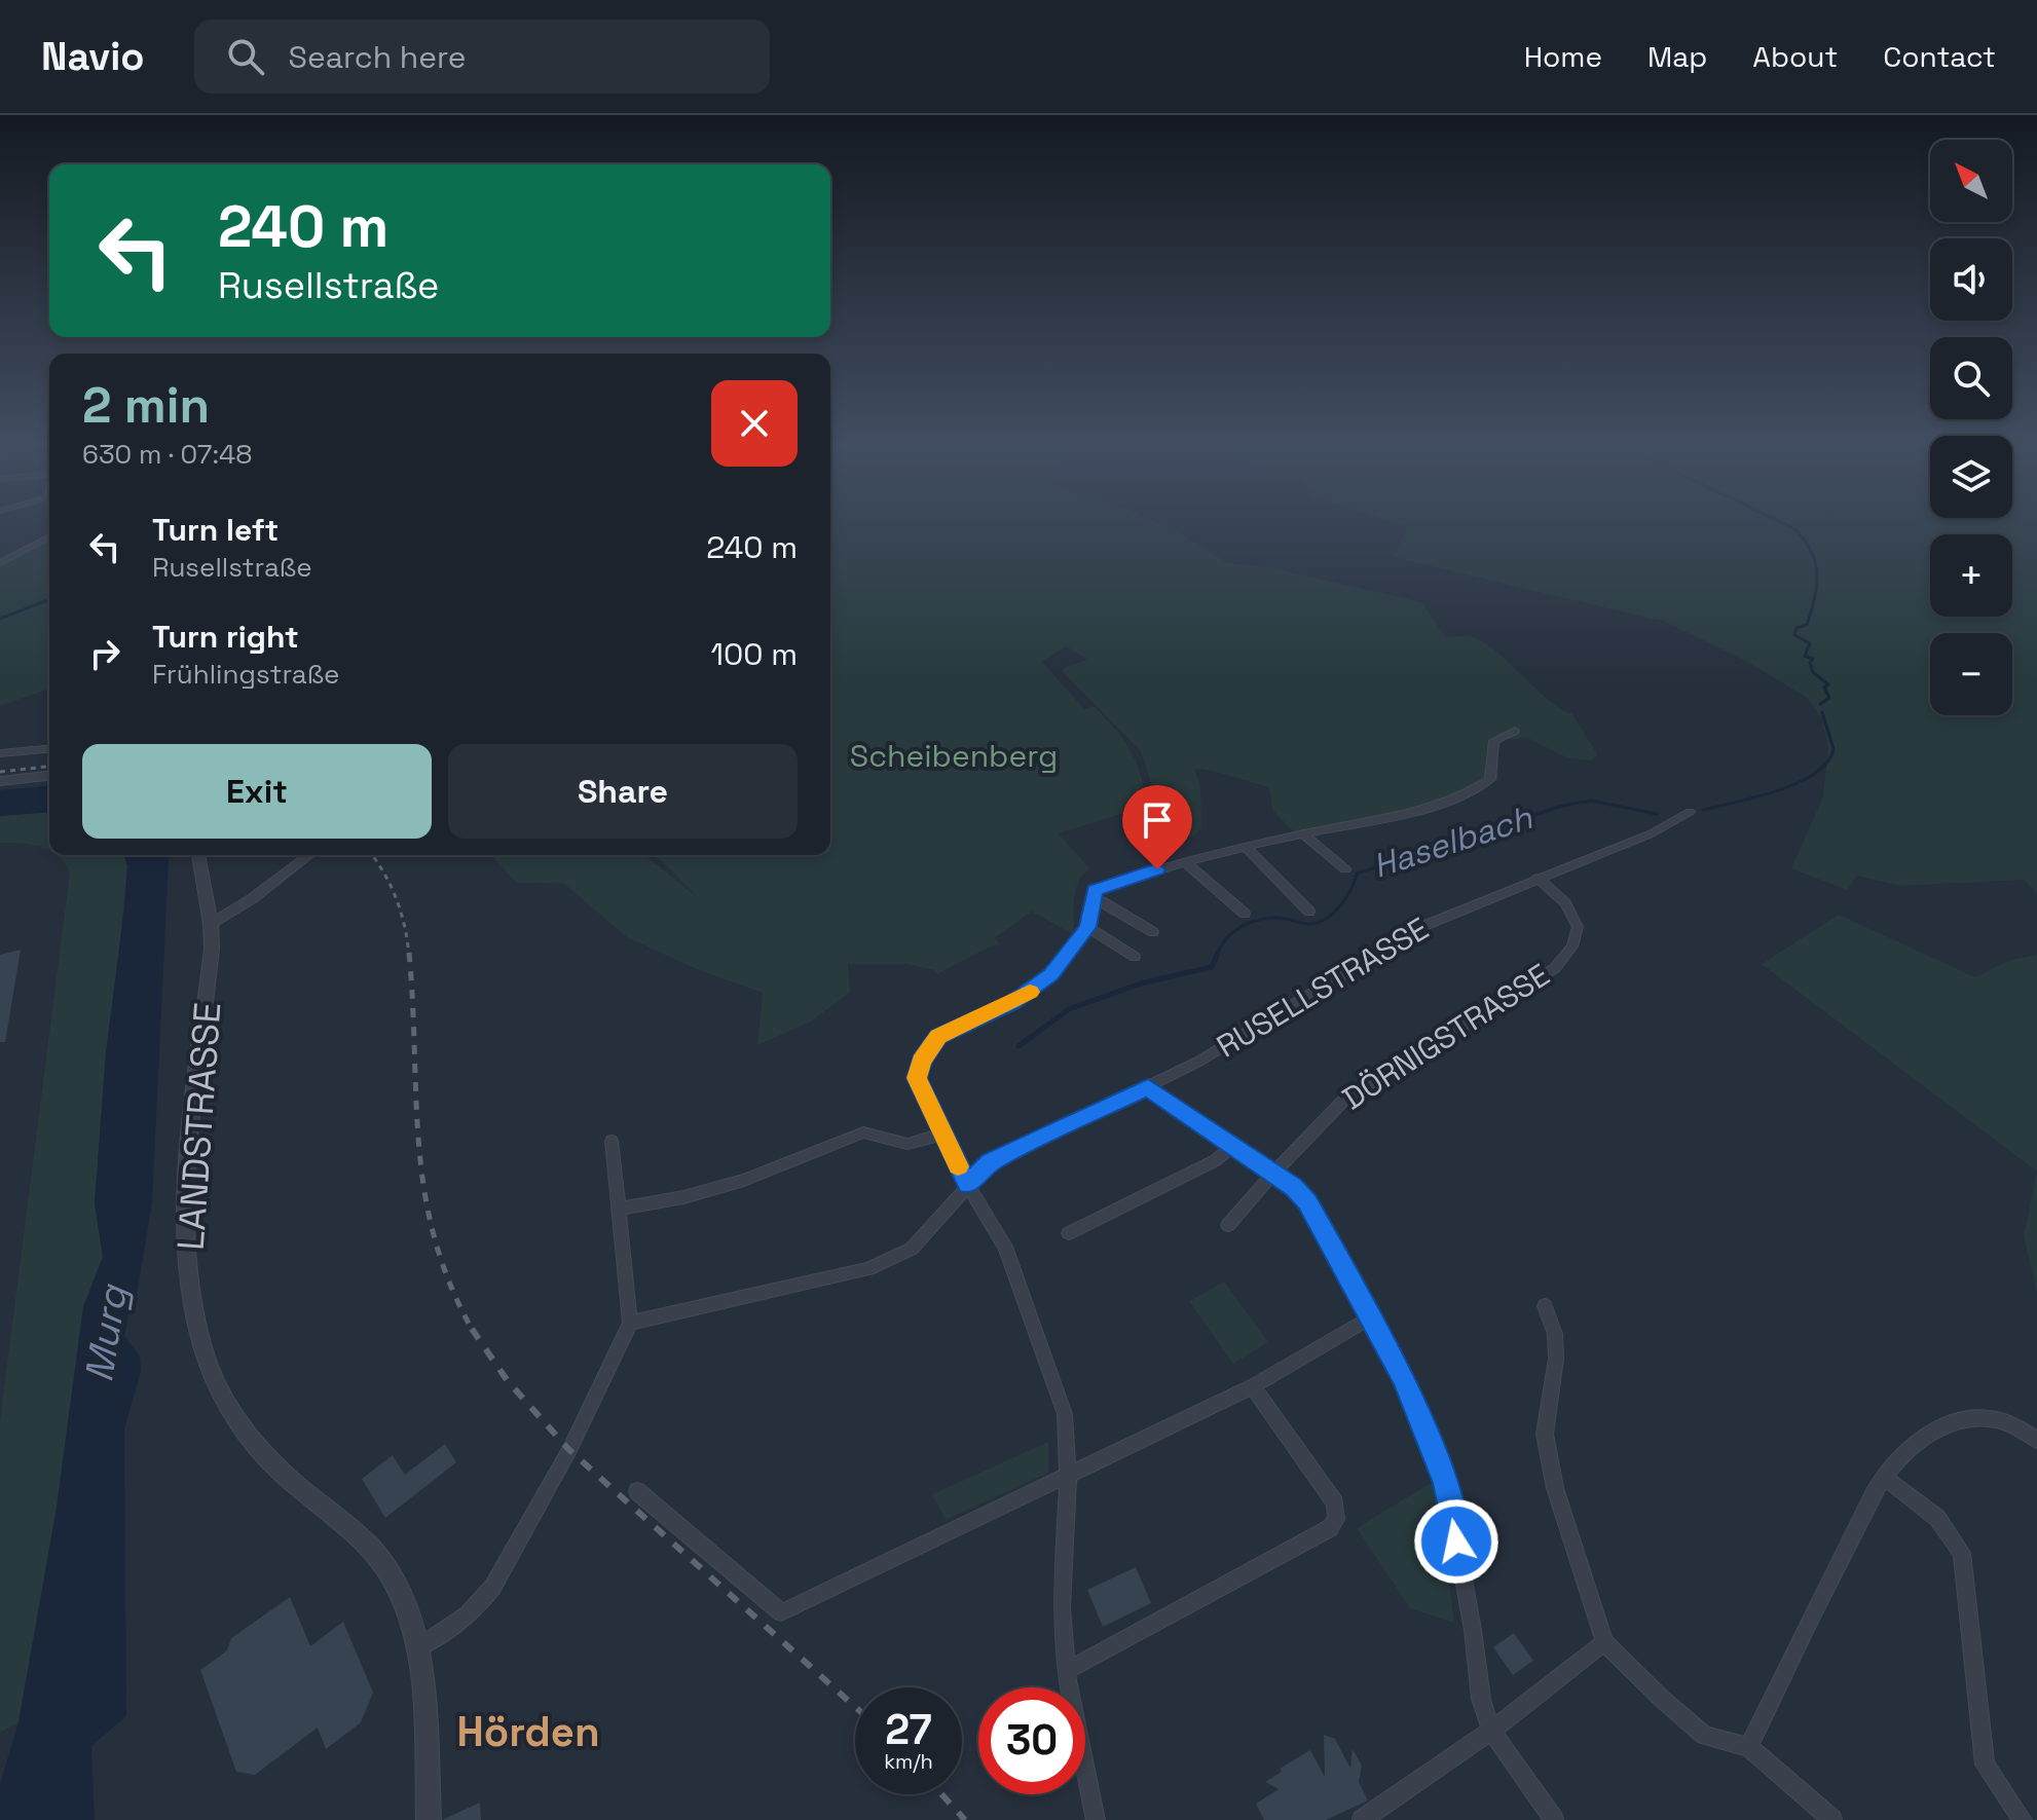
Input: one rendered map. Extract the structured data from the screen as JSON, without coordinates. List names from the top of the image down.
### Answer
{
  "streets": {
    "street": ["RUSELLSTRASSE", "DÖRNIGSTRASSE", "LANDSTRASSE"]
  },
  "crossings": [
    ["RUSELLSTRASSE", "DÖRNIGSTRASSE"]
  ],
  "districts": ["Hörden"],
  "water": ["Haselbach", "Murg"],
  "parks": ["Scheibenberg"],
  "north": "top left",
  "page": {
    "header": "Navio",
    "search": "Search here",
    "nav": [
      "Home",
      "Map",
      "About",
      "Contact"
    ],
    "map_buttons": ["+", "−"],
    "turn": ["240 m", "Rusellstraße"],
    "heading": ["2 min", "630 m · 07:48"],
    "list": [
      {
        "name": "Turn left",
        "note": "Rusellstraße",
        "value": "240 m"
      },
      {
        "name": "Turn right",
        "note": "Frühlingstraße",
        "value": "100 m"
      }
    ],
    "buttons": ["Exit", "Share"],
    "speed": "27 km/h",
    "limit": "30"
  }
}
